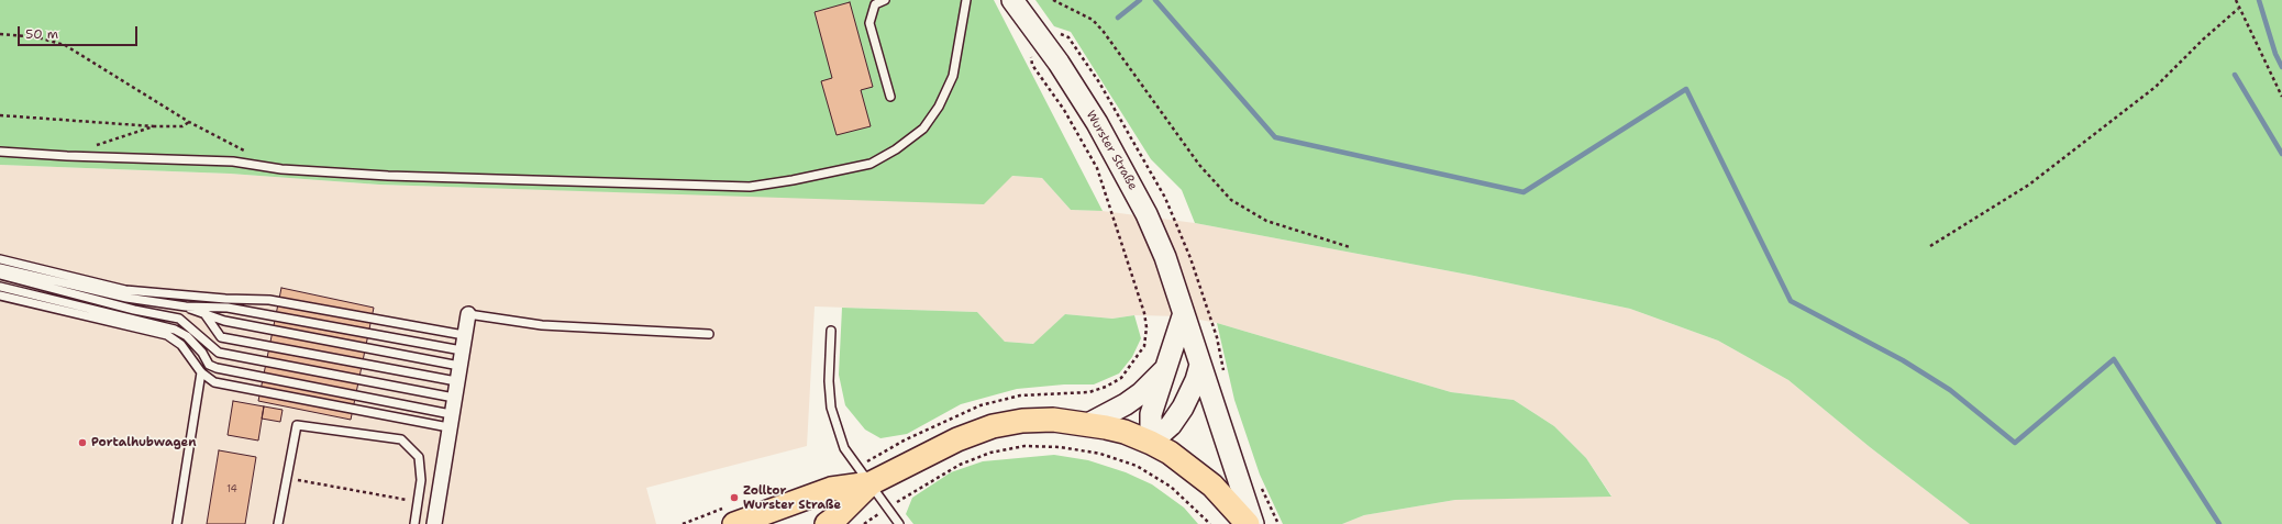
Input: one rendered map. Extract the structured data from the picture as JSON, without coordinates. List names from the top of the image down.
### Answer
{
  "streets": {
    "main road": ["Wurster Straße"]
  },
  "places": ["Portalhubwagen", "Zolltor Wurster Straße"],
  "house_numbers": ["14"],
  "scale_bar": "50 m"
}
